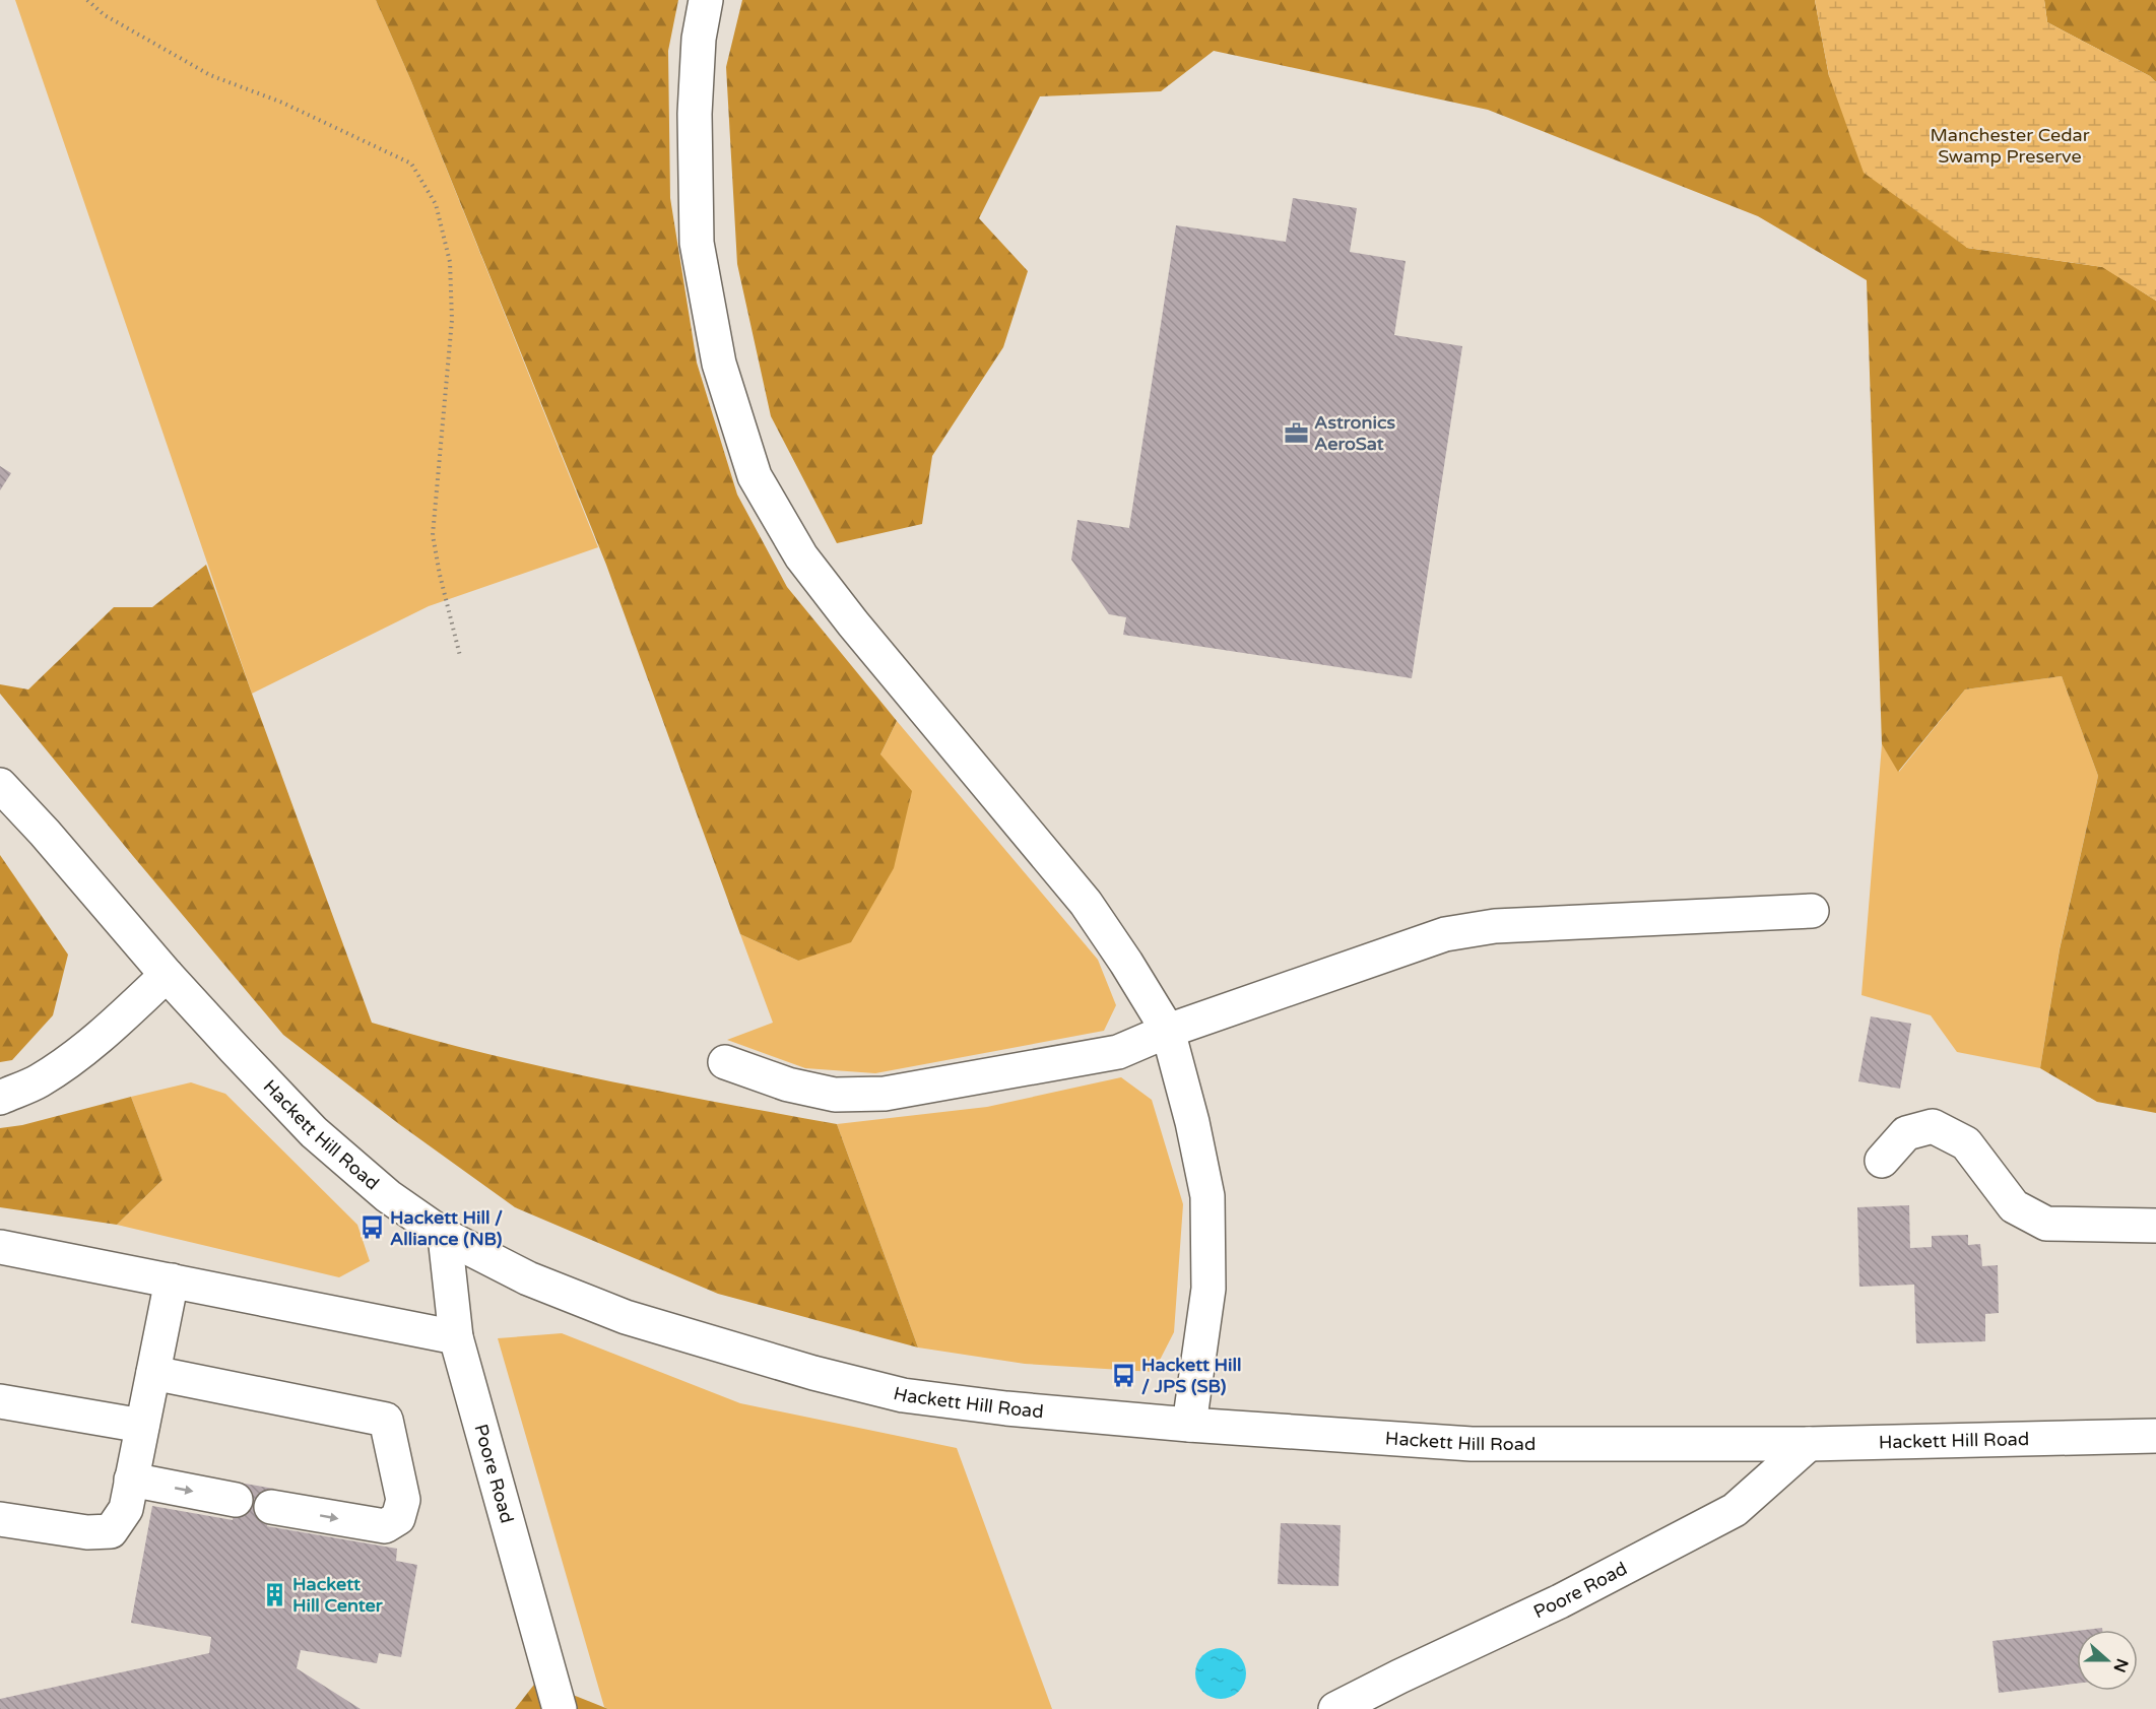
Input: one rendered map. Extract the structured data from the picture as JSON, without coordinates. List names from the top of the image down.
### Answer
{
  "streets": {
    "street": ["Hackett Hill Road", "Poore Road"]
  },
  "crossings": [
    ["Hackett Hill Road", "Poore Road"]
  ],
  "parks": ["Manchester Cedar Swamp Preserve"],
  "places": {
    "office": ["Astronics AeroSat"],
    "bus stop": ["Hackett Hill / Alliance (NB)", "Hackett Hill / JPS (SB)"],
    "building": ["Hackett Hill Center"]
  },
  "north": "right"
}
